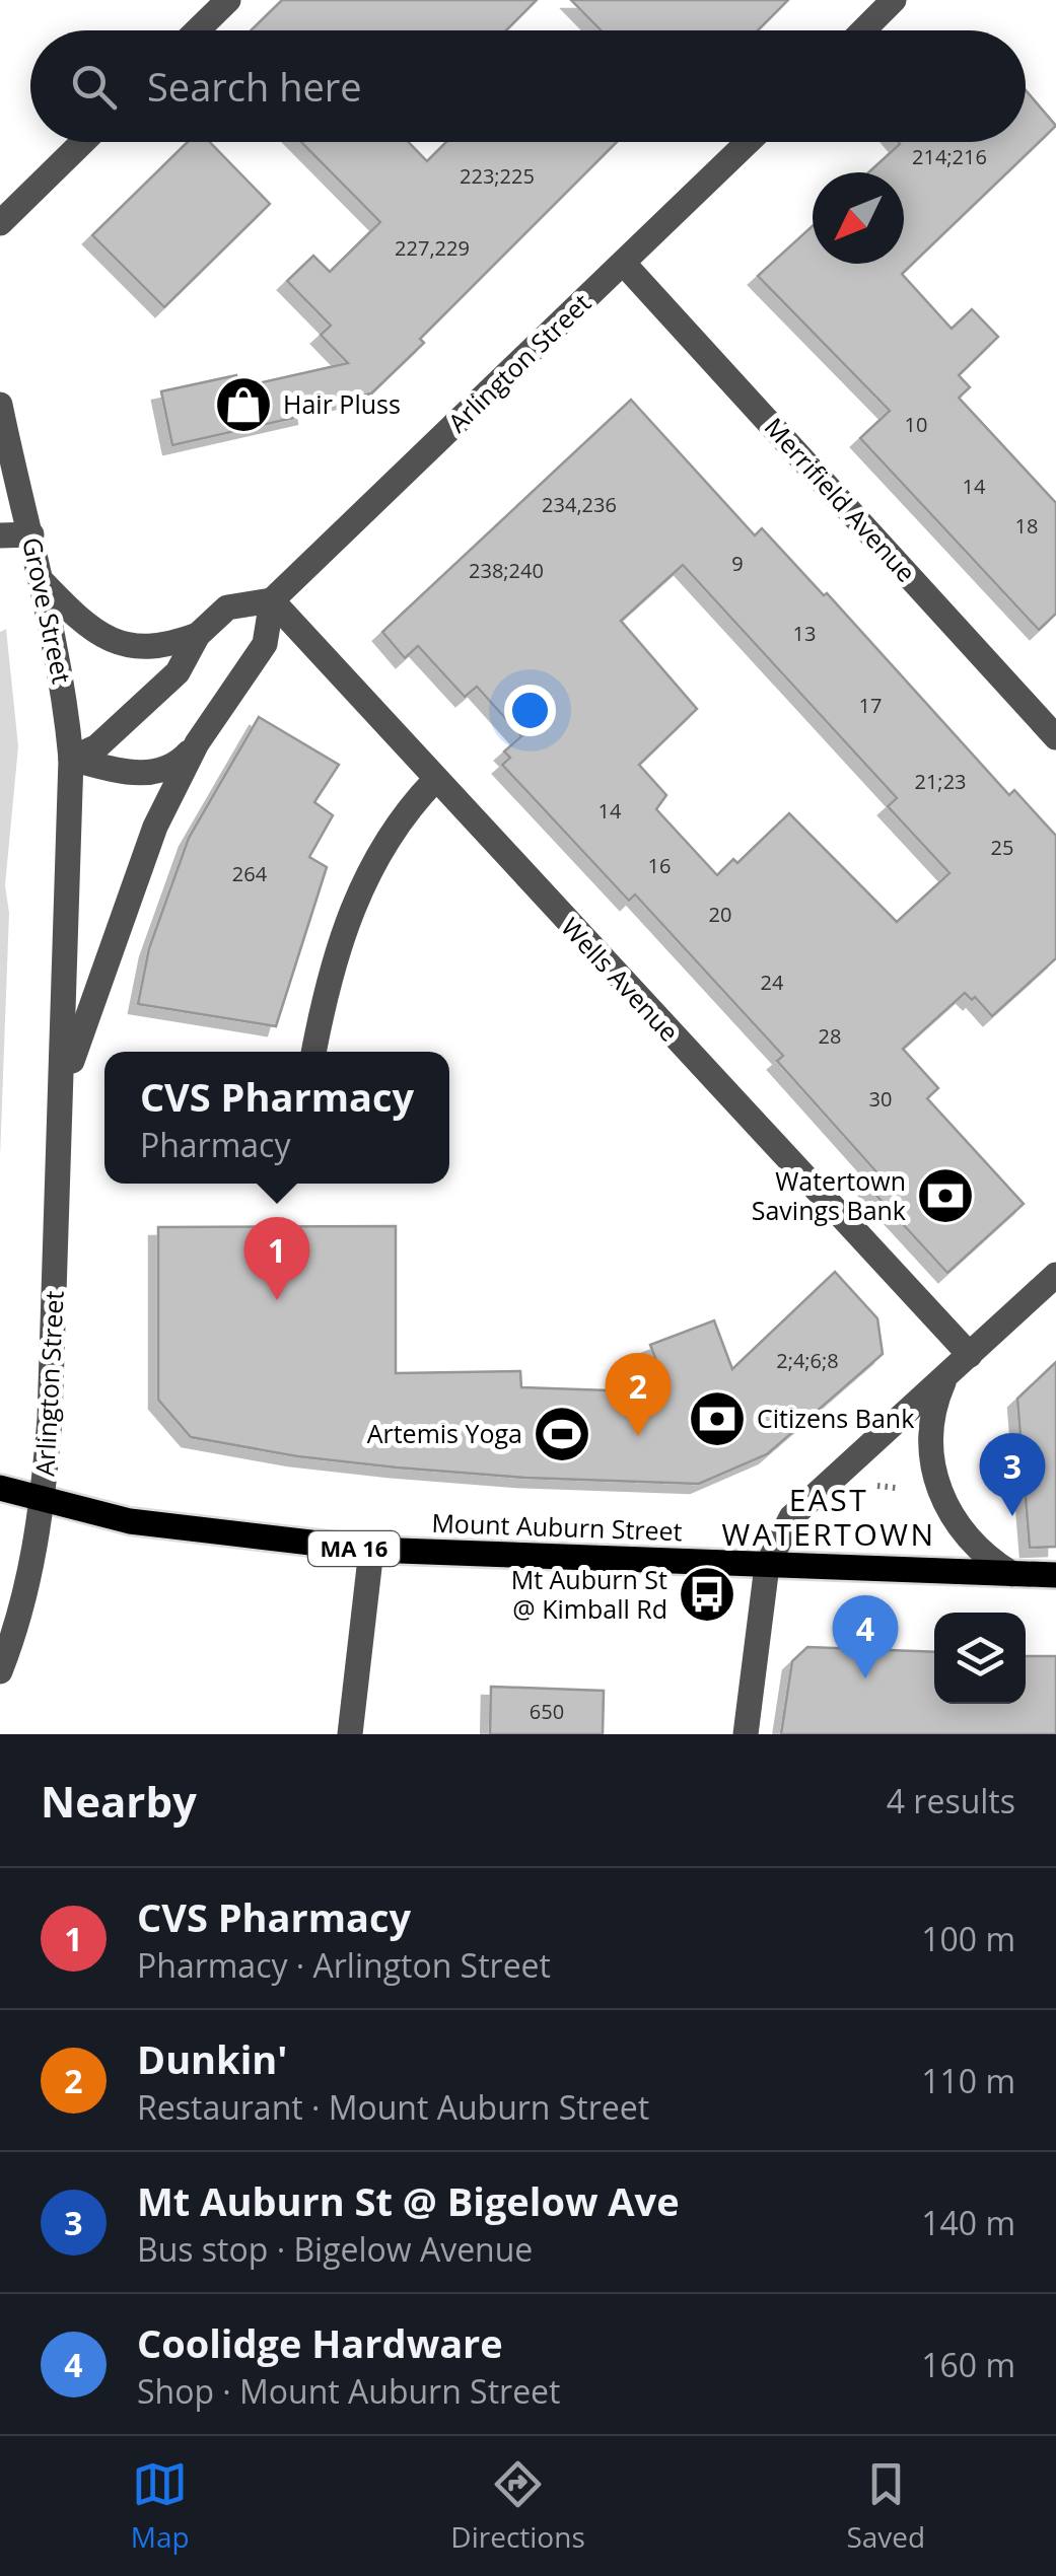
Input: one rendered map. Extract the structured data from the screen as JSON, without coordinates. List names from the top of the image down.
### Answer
{
  "streets": {
    "main road": ["Mount Auburn Street", "MA 16"],
    "street": [
      "Arlington Street",
      "Merrifield Avenue",
      "Grove Street",
      "Wells Avenue"
    ]
  },
  "crossings": [
    ["Arlington Street", "Merrifield Avenue"],
    ["Arlington Street", "Grove Street"],
    ["Arlington Street", "Wells Avenue"],
    ["Arlington Street", "Mount Auburn Street"]
  ],
  "districts": ["EAST WATERTOWN"],
  "places": {
    "shop": ["Hair Pluss"],
    "bank": ["Watertown Savings Bank", "Citizens Bank"],
    "sports": ["Artemis Yoga"],
    "bus stop": ["Mt Auburn St @ Kimball Rd"]
  },
  "house_numbers": [
    "214;216",
    "223;225",
    "227,229",
    "10",
    "14",
    "234,236",
    "18",
    "9",
    "238;240",
    "13",
    "17",
    "21;23",
    "14",
    "25",
    "16",
    "264",
    "20",
    "24",
    "28",
    "30",
    "2;4;6;8",
    "650"
  ],
  "north": "bottom left",
  "page": {
    "search": "Search here",
    "popup": ["CVS Pharmacy", "Pharmacy"],
    "pins": [
      "1",
      "2",
      "3",
      "4"
    ],
    "heading": ["Nearby", "4 results"],
    "list": [
      {
        "mark": "1",
        "name": "CVS Pharmacy",
        "note": "Pharmacy · Arlington Street",
        "value": "100 m"
      },
      {
        "mark": "2",
        "name": "Dunkin'",
        "note": "Restaurant · Mount Auburn Street",
        "value": "110 m"
      },
      {
        "mark": "3",
        "name": "Mt Auburn St @ Bigelow Ave",
        "note": "Bus stop · Bigelow Avenue",
        "value": "140 m"
      },
      {
        "mark": "4",
        "name": "Coolidge Hardware",
        "note": "Shop · Mount Auburn Street",
        "value": "160 m"
      }
    ],
    "nav": ["Map", "Directions", "Saved"]
  }
}
